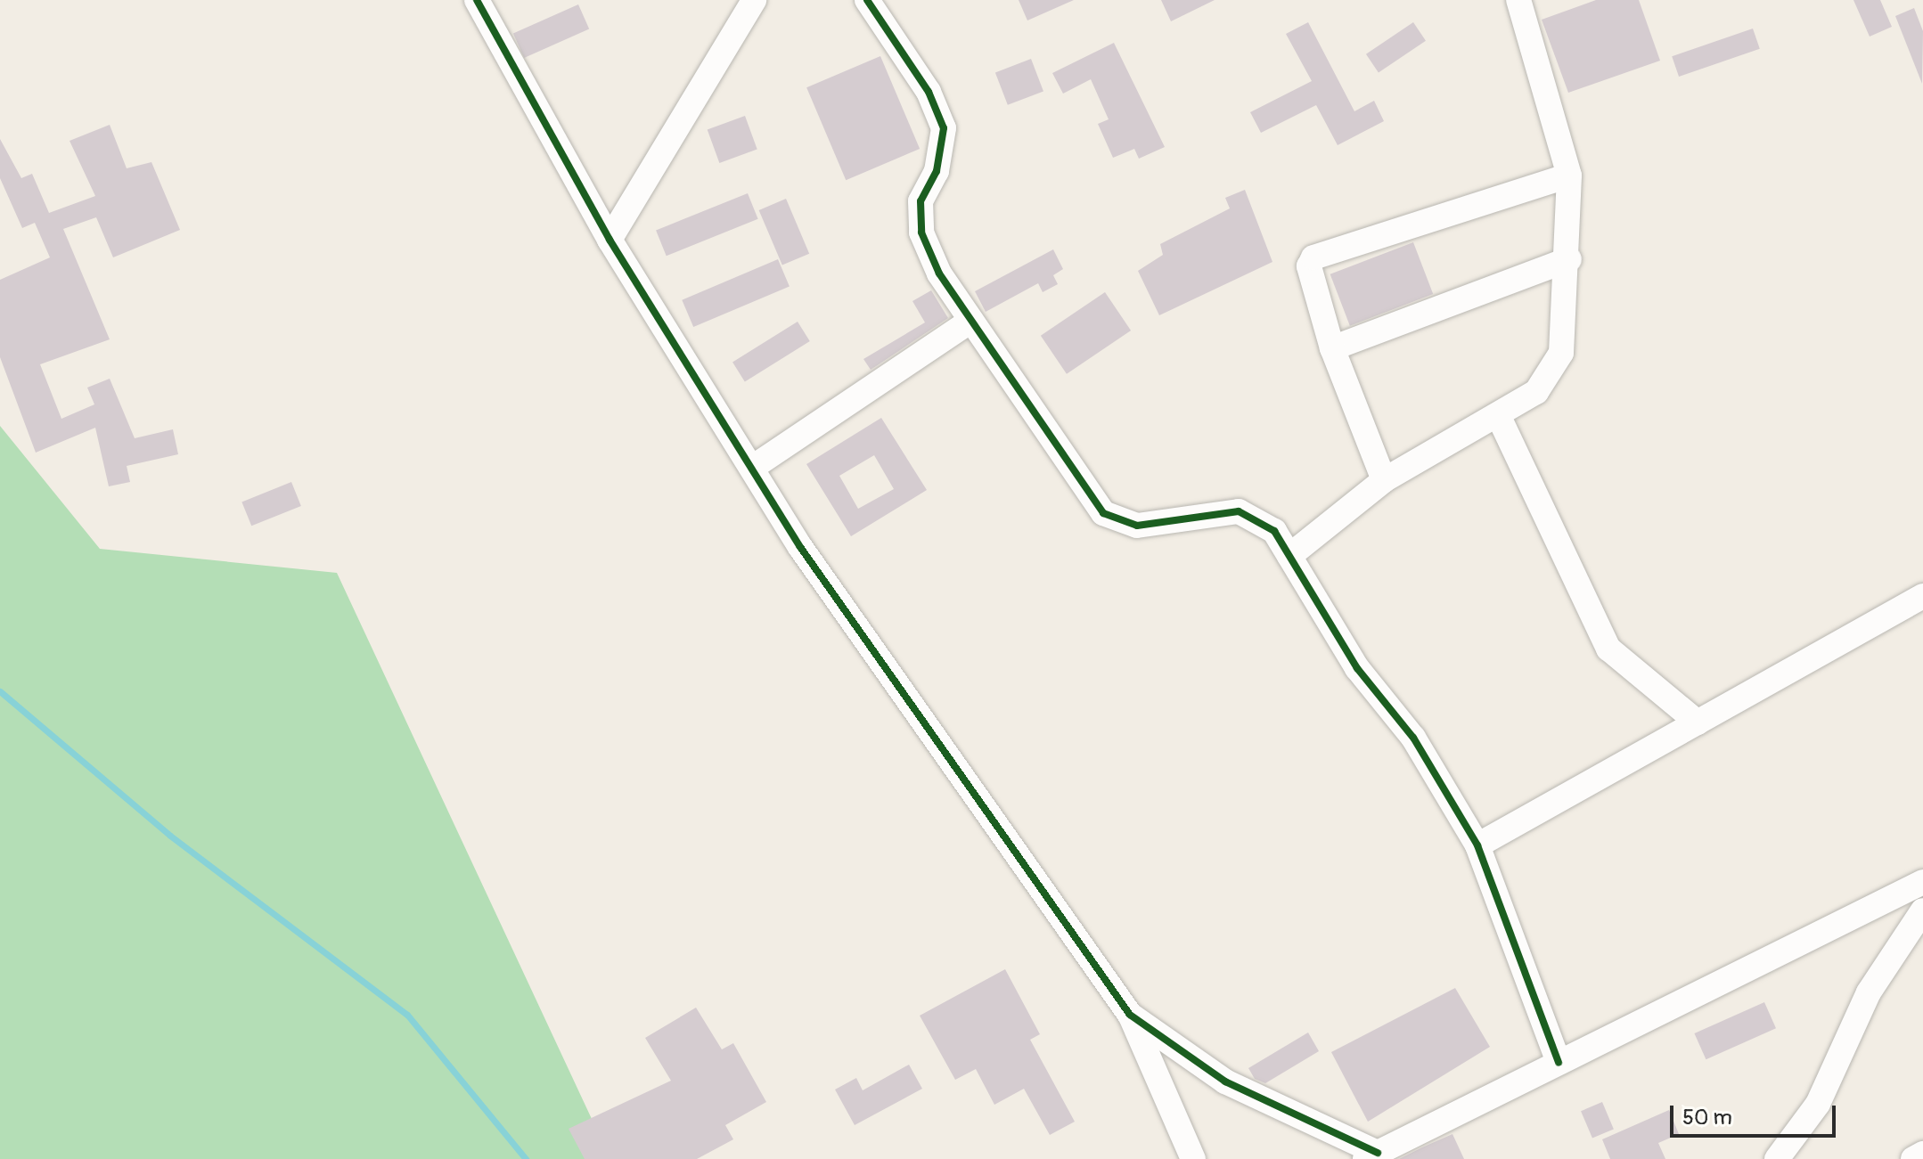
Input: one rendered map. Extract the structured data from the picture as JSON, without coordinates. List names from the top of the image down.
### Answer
{
  "scale_bar": "50 m"
}
